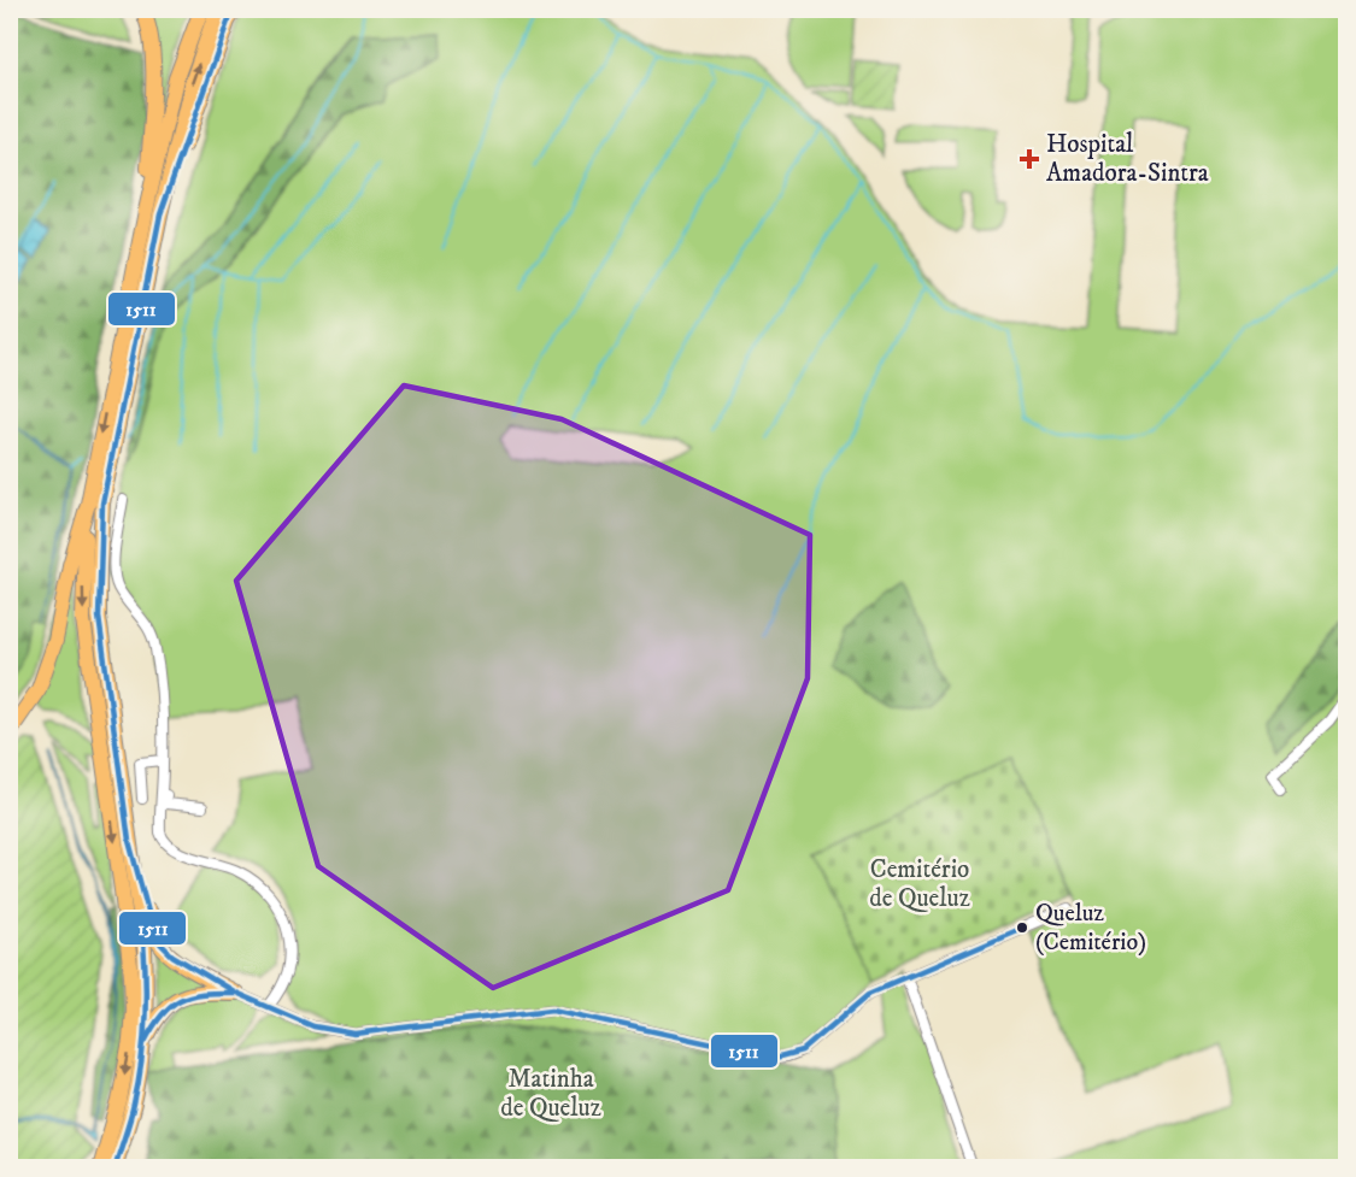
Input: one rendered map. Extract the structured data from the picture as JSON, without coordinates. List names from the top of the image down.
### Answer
{
  "parks": ["Cemitério de Queluz", "Matinha de Queluz"],
  "places": {
    "health": ["Hospital Amadora-Sintra"],
    "other": ["Queluz (Cemitério)"]
  },
  "lines": ["transit line 1511"]
}
